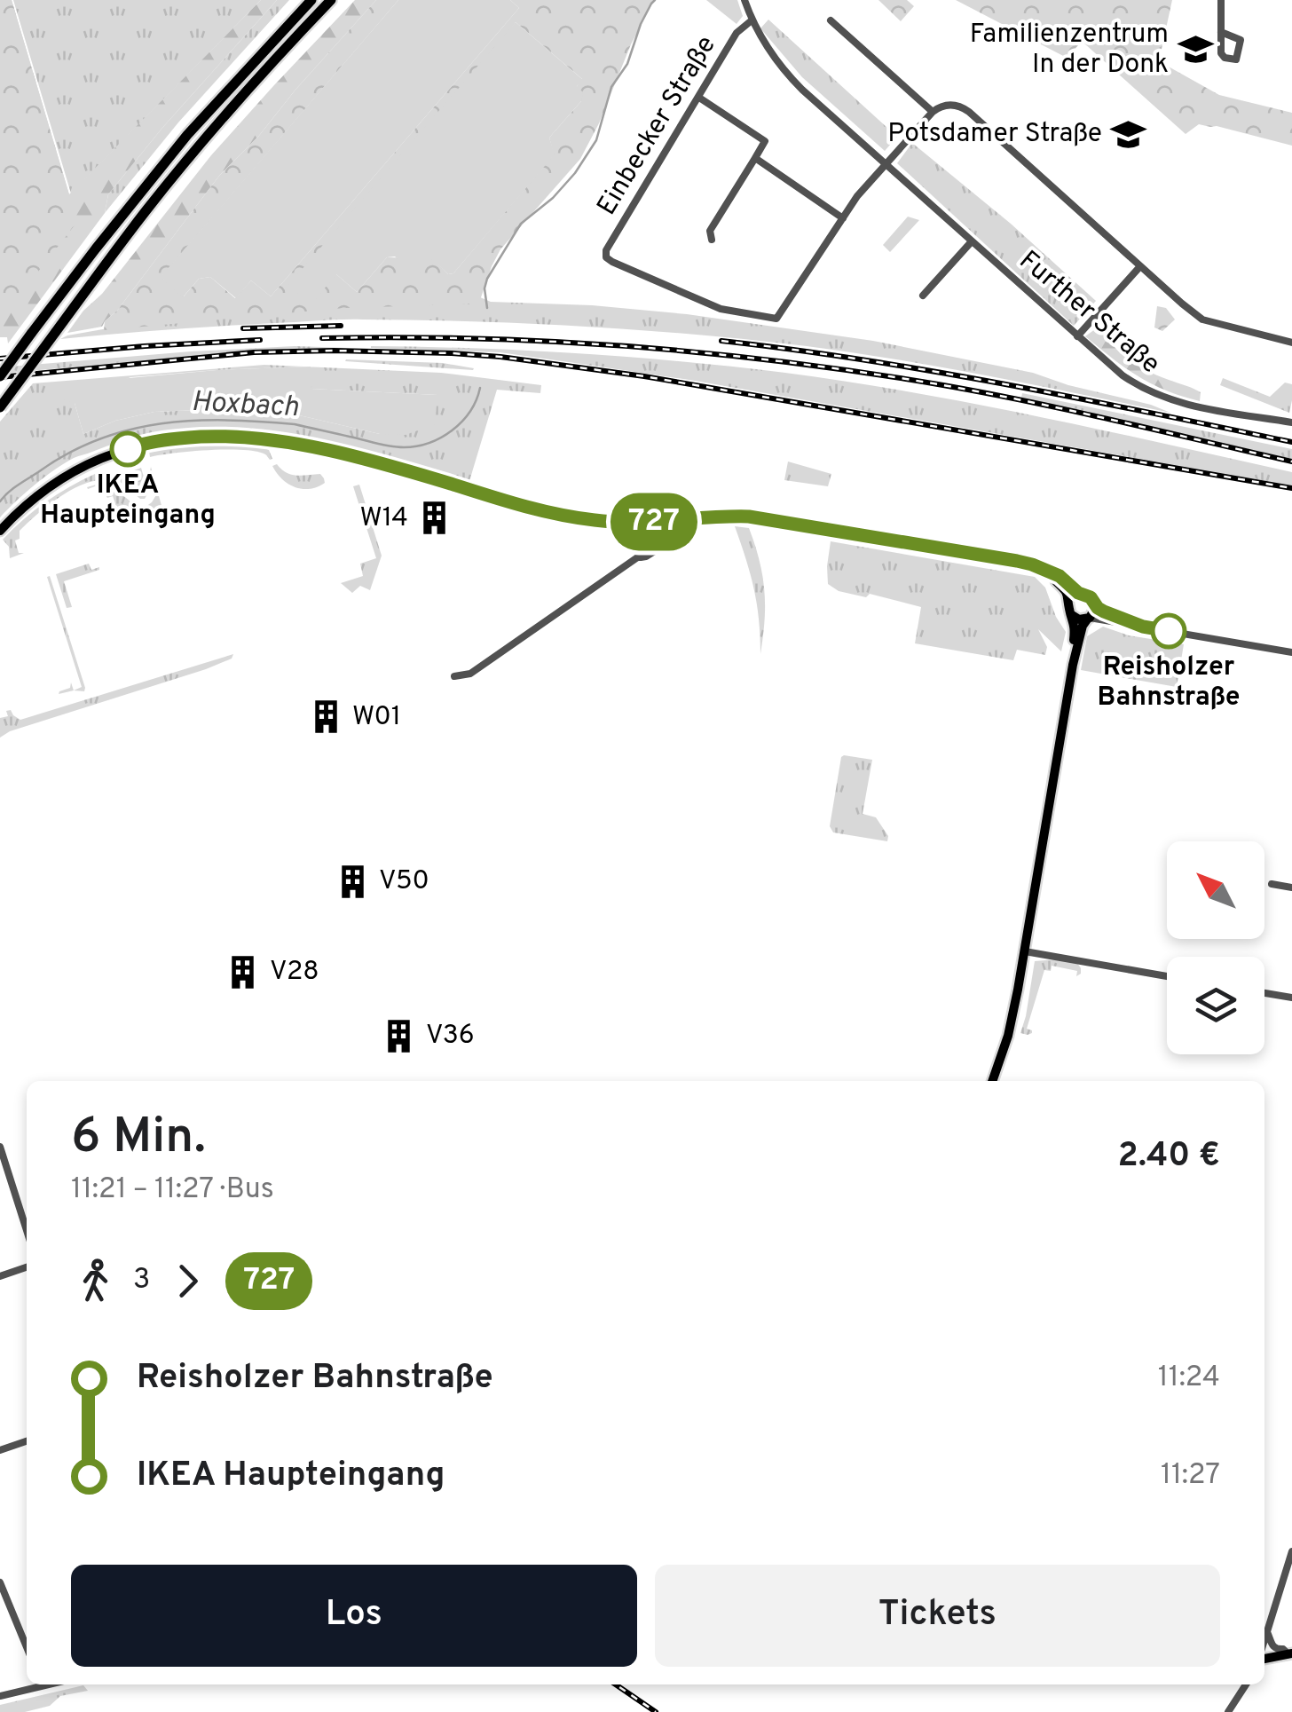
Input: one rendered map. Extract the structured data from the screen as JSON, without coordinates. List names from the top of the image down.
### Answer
{
  "streets": {
    "street": ["Einbecker Straße", "Further Straße"]
  },
  "crossings": [
    ["Einbecker Straße", "Further Straße"]
  ],
  "water": ["Hoxbach"],
  "places": {
    "school or university": ["Familienzentrum In der Donk", "Potsdamer Straße"],
    "other": ["IKEA Haupteingang", "Reisholzer Bahnstraße"],
    "building": [
      "W14",
      "W01",
      "V50",
      "V28",
      "V36"
    ]
  },
  "lines": ["bus line 727"],
  "north": "top left",
  "page": {
    "on_map": "727",
    "heading": ["6 Min.", "11:21 – 11:27 · Bus", "2.40 €"],
    "legs": ["3", "727"],
    "list": [
      {
        "name": "Reisholzer Bahnstraße",
        "value": "11:24"
      },
      {
        "name": "IKEA Haupteingang",
        "value": "11:27"
      }
    ],
    "buttons": ["Los", "Tickets"]
  }
}
